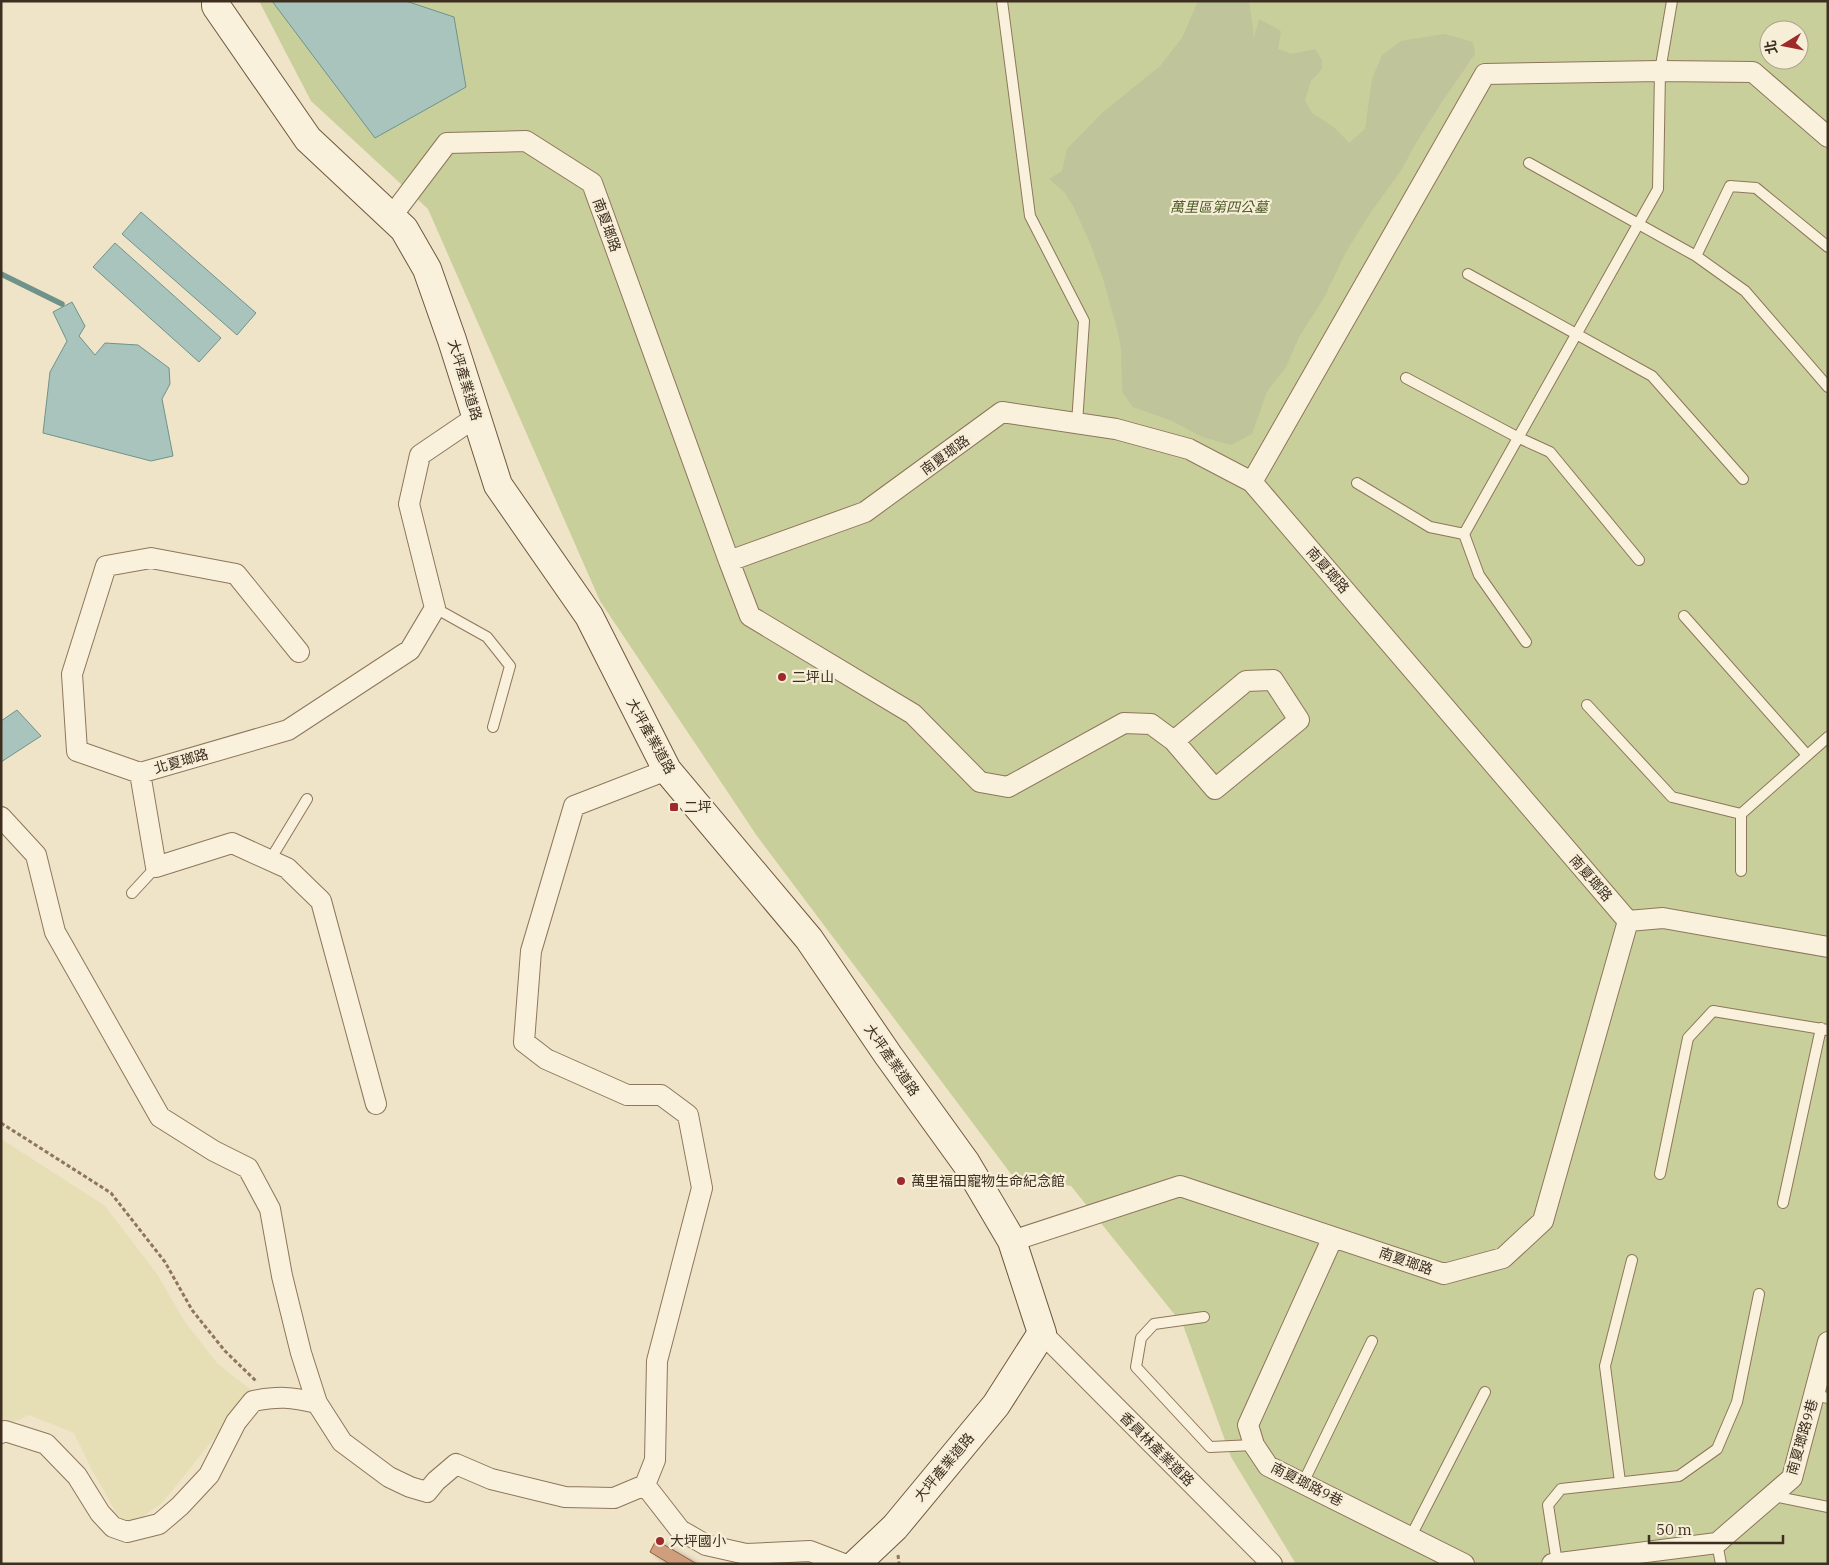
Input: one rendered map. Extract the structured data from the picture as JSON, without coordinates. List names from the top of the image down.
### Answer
{
  "streets": {
    "street": [
      "南夏瑯路",
      "大坪產業道路",
      "北夏瑯路",
      "南夏瑯路9巷",
      "香員林產業道路"
    ]
  },
  "crossings": [
    ["南夏瑯路", "大坪產業道路"],
    ["南夏瑯路", "南夏瑯路9巷"],
    ["大坪產業道路", "香員林產業道路"]
  ],
  "parks": ["萬里區第四公墓"],
  "places": {
    "other": ["二坪山", "萬里福田寵物生命紀念館", "大坪國小"],
    "transit": ["二坪"]
  },
  "scale_bar": "50 m",
  "north": "left"
}
